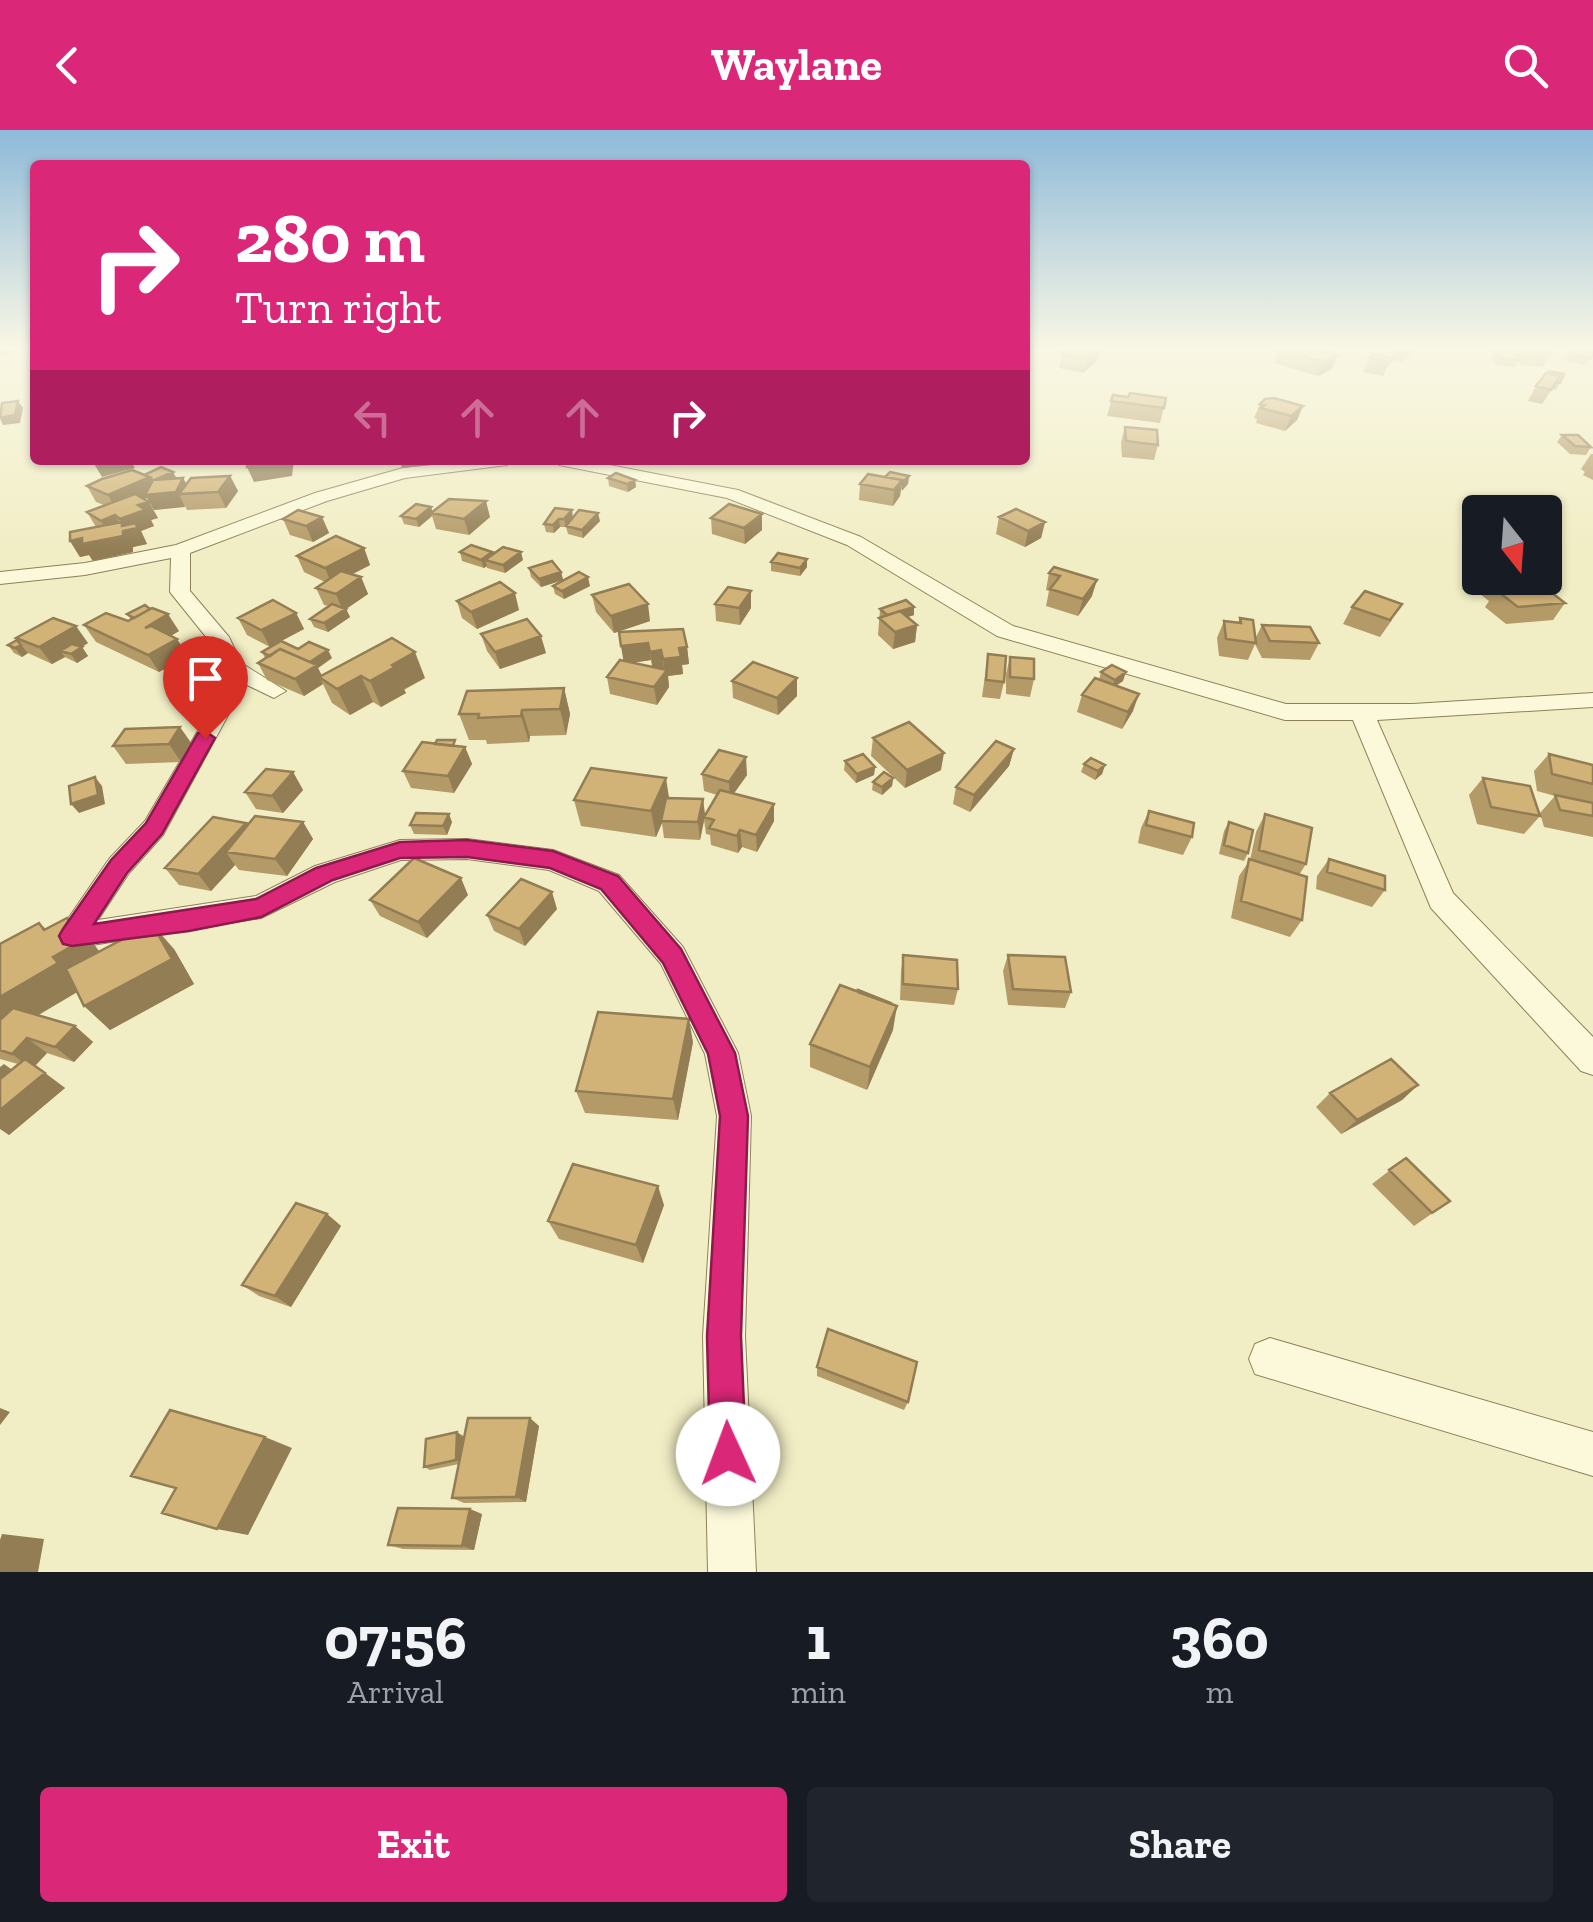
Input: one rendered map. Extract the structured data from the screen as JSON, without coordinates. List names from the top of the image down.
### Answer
{
  "north": "bottom",
  "page": {
    "header": "Waylane",
    "turn": ["280 m", "Turn right"],
    "eta": [
      "07:56",
      "Arrival",
      "1",
      "min",
      "360",
      "m"
    ],
    "buttons": ["Exit", "Share"]
  }
}
